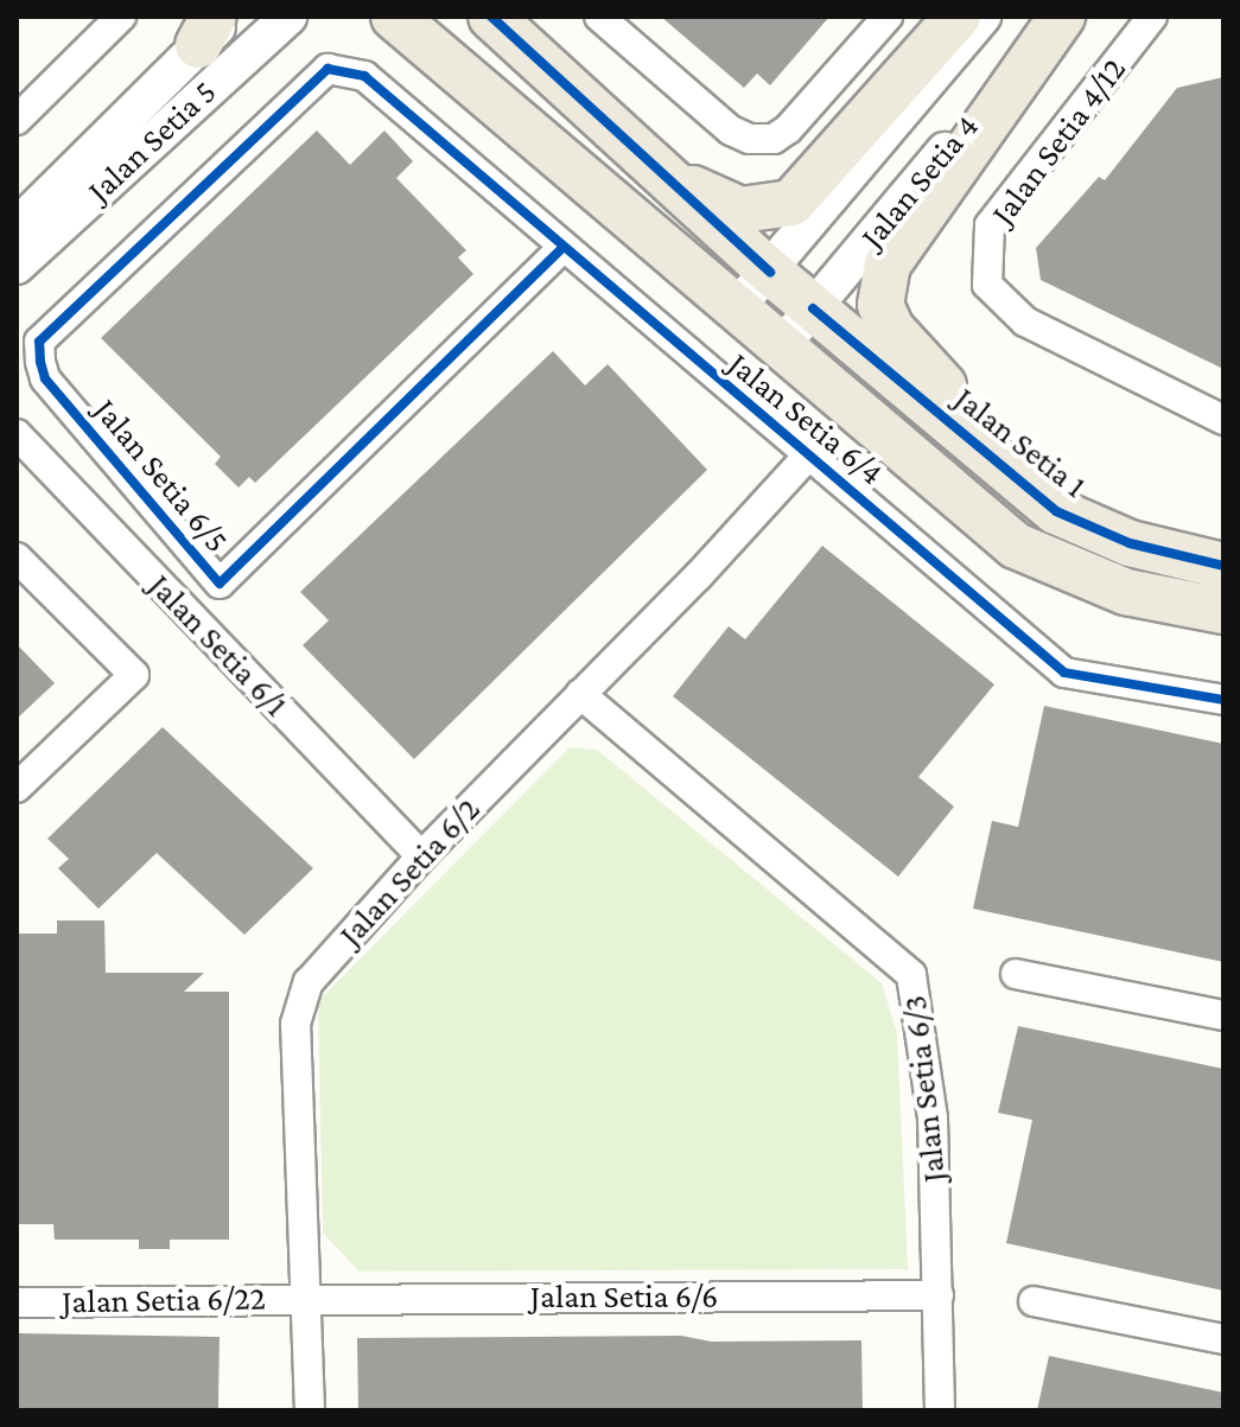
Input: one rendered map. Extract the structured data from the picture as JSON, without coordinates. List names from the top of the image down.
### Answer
{
  "streets": {
    "main road": ["Jalan Setia 1"],
    "street": [
      "Jalan Setia 5",
      "Jalan Setia 4/12",
      "Jalan Setia 4",
      "Jalan Setia 6/4",
      "Jalan Setia 6/5",
      "Jalan Setia 6/1",
      "Jalan Setia 6/2",
      "Jalan Setia 6/3",
      "Jalan Setia 6/6",
      "Jalan Setia 6/22"
    ]
  },
  "crossings": [
    ["Jalan Setia 4", "Jalan Setia 1"],
    ["Jalan Setia 6/4", "Jalan Setia 6/5"],
    ["Jalan Setia 6/4", "Jalan Setia 6/2"],
    ["Jalan Setia 6/1", "Jalan Setia 6/2"],
    ["Jalan Setia 6/2", "Jalan Setia 6/3"],
    ["Jalan Setia 6/2", "Jalan Setia 6/6"],
    ["Jalan Setia 6/2", "Jalan Setia 6/22"],
    ["Jalan Setia 6/3", "Jalan Setia 6/6"],
    ["Jalan Setia 6/6", "Jalan Setia 6/22"]
  ]
}
